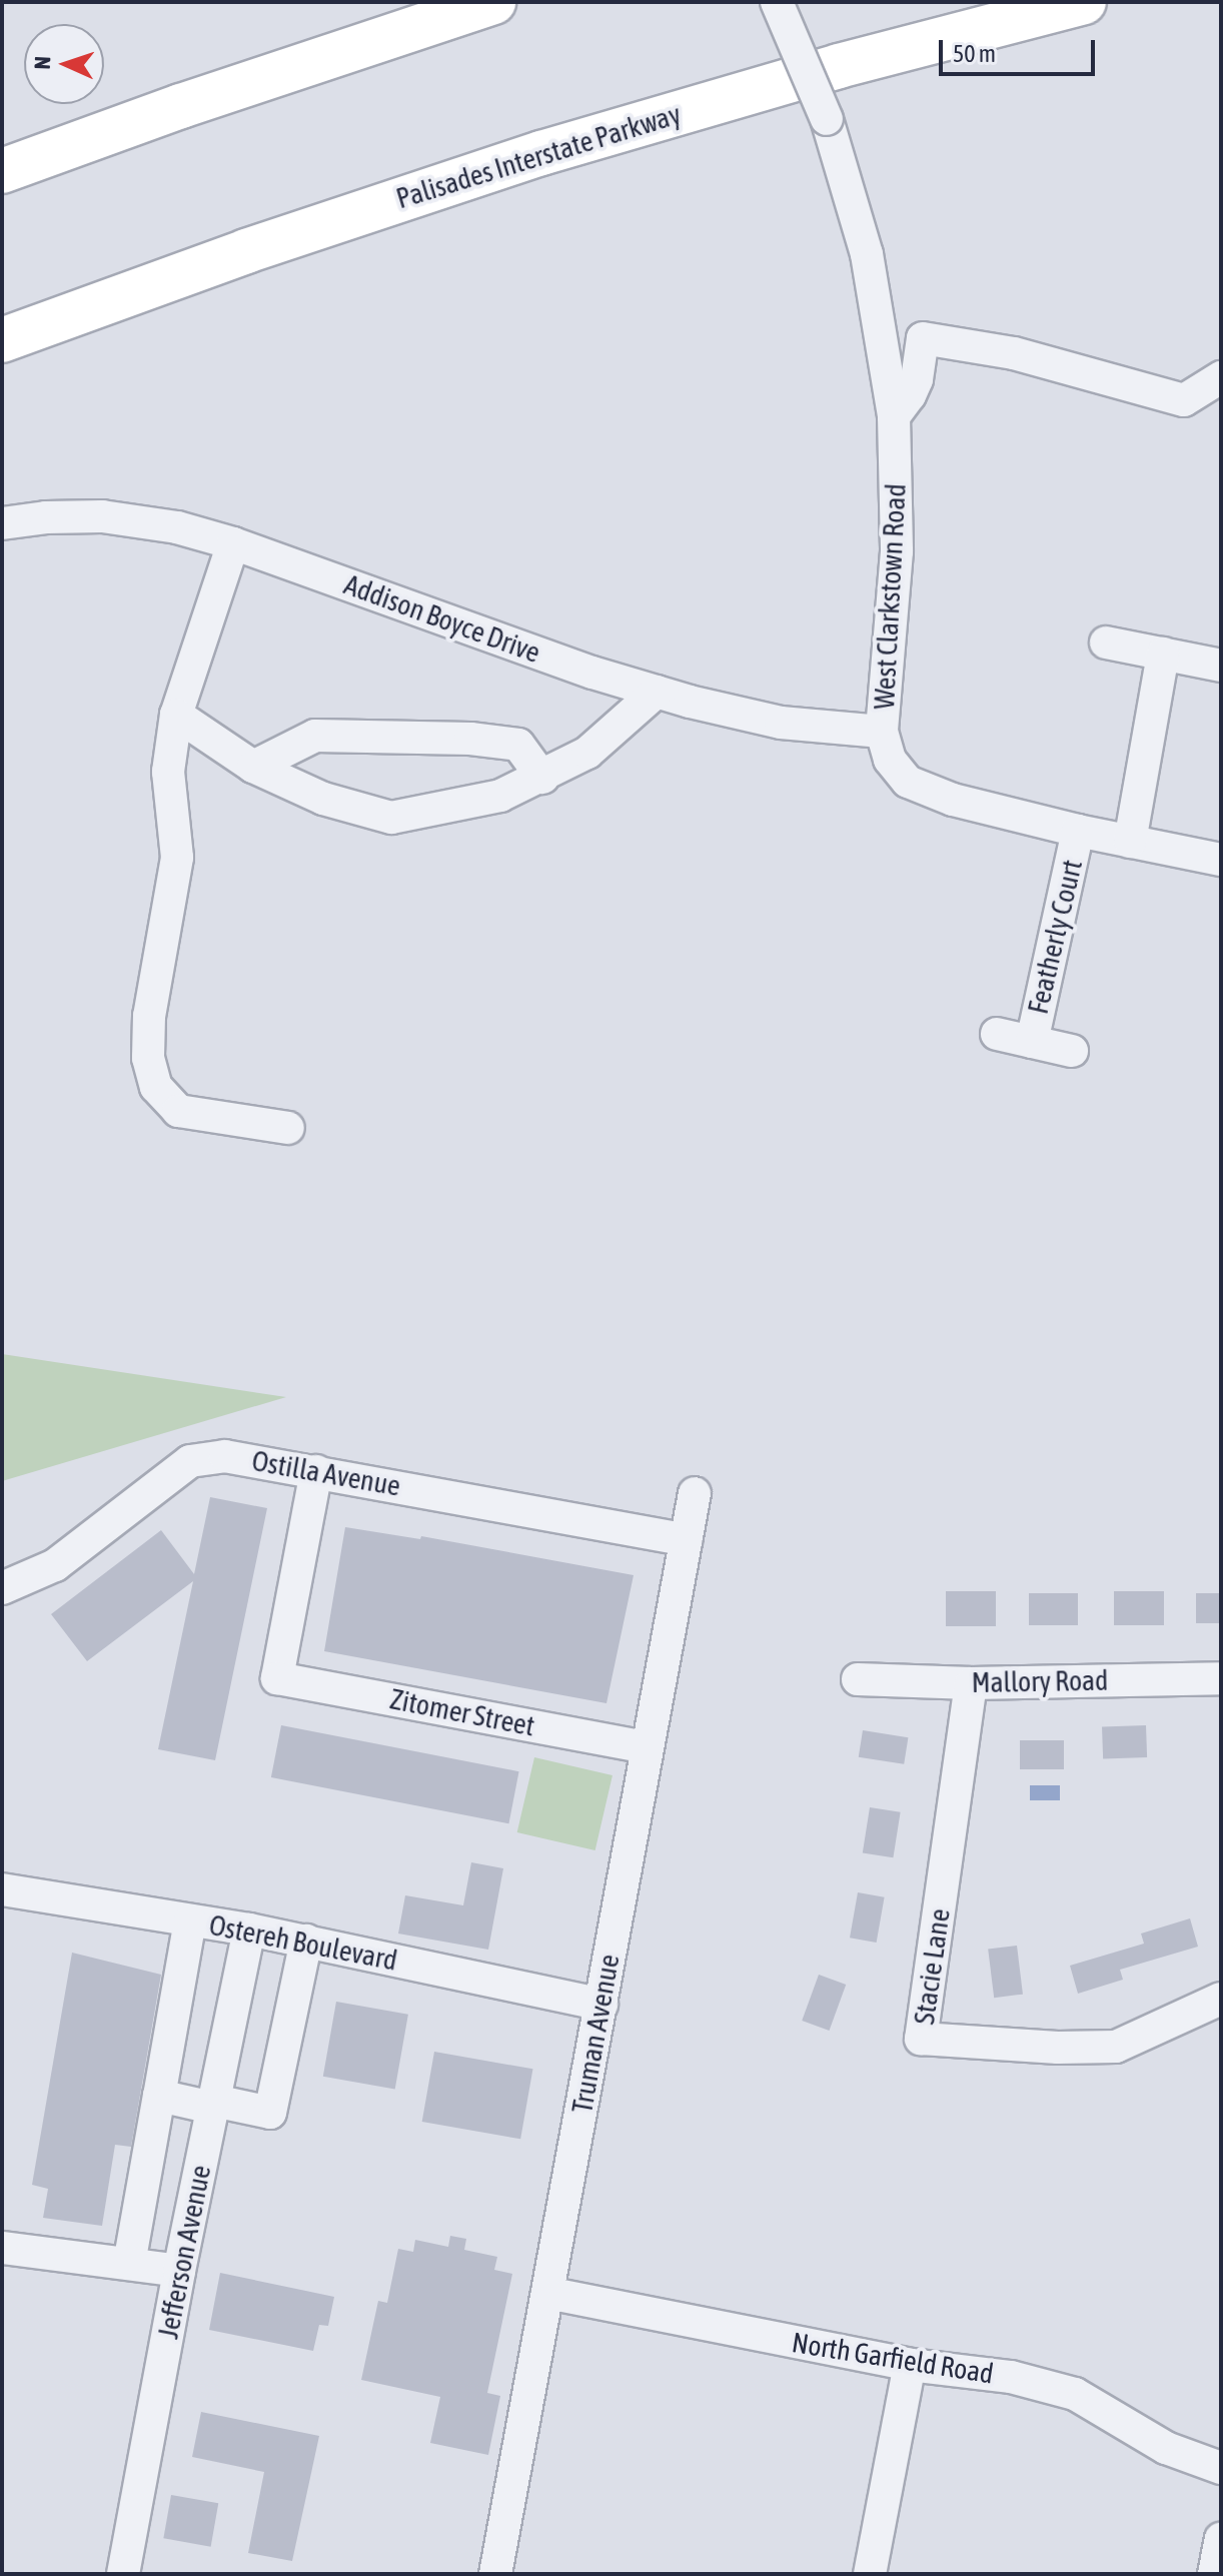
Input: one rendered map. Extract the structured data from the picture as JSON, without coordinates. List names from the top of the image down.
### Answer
{
  "streets": {
    "highway": ["Palisades Interstate Parkway"],
    "street": [
      "West Clarkstown Road",
      "Addison Boyce Drive",
      "Featherly Court",
      "Ostilla Avenue",
      "Mallory Road",
      "Zitomer Street",
      "Ostereh Boulevard",
      "Stacie Lane",
      "Truman Avenue",
      "Jefferson Avenue",
      "North Garfield Road"
    ]
  },
  "crossings": [
    ["West Clarkstown Road", "Addison Boyce Drive"],
    ["West Clarkstown Road", "Featherly Court"],
    ["Ostilla Avenue", "Zitomer Street"],
    ["Ostilla Avenue", "Truman Avenue"],
    ["Mallory Road", "Stacie Lane"],
    ["Zitomer Street", "Truman Avenue"],
    ["Ostereh Boulevard", "Truman Avenue"],
    ["Ostereh Boulevard", "Jefferson Avenue"],
    ["Truman Avenue", "North Garfield Road"]
  ],
  "scale_bar": "50 m",
  "north": "left"
}
